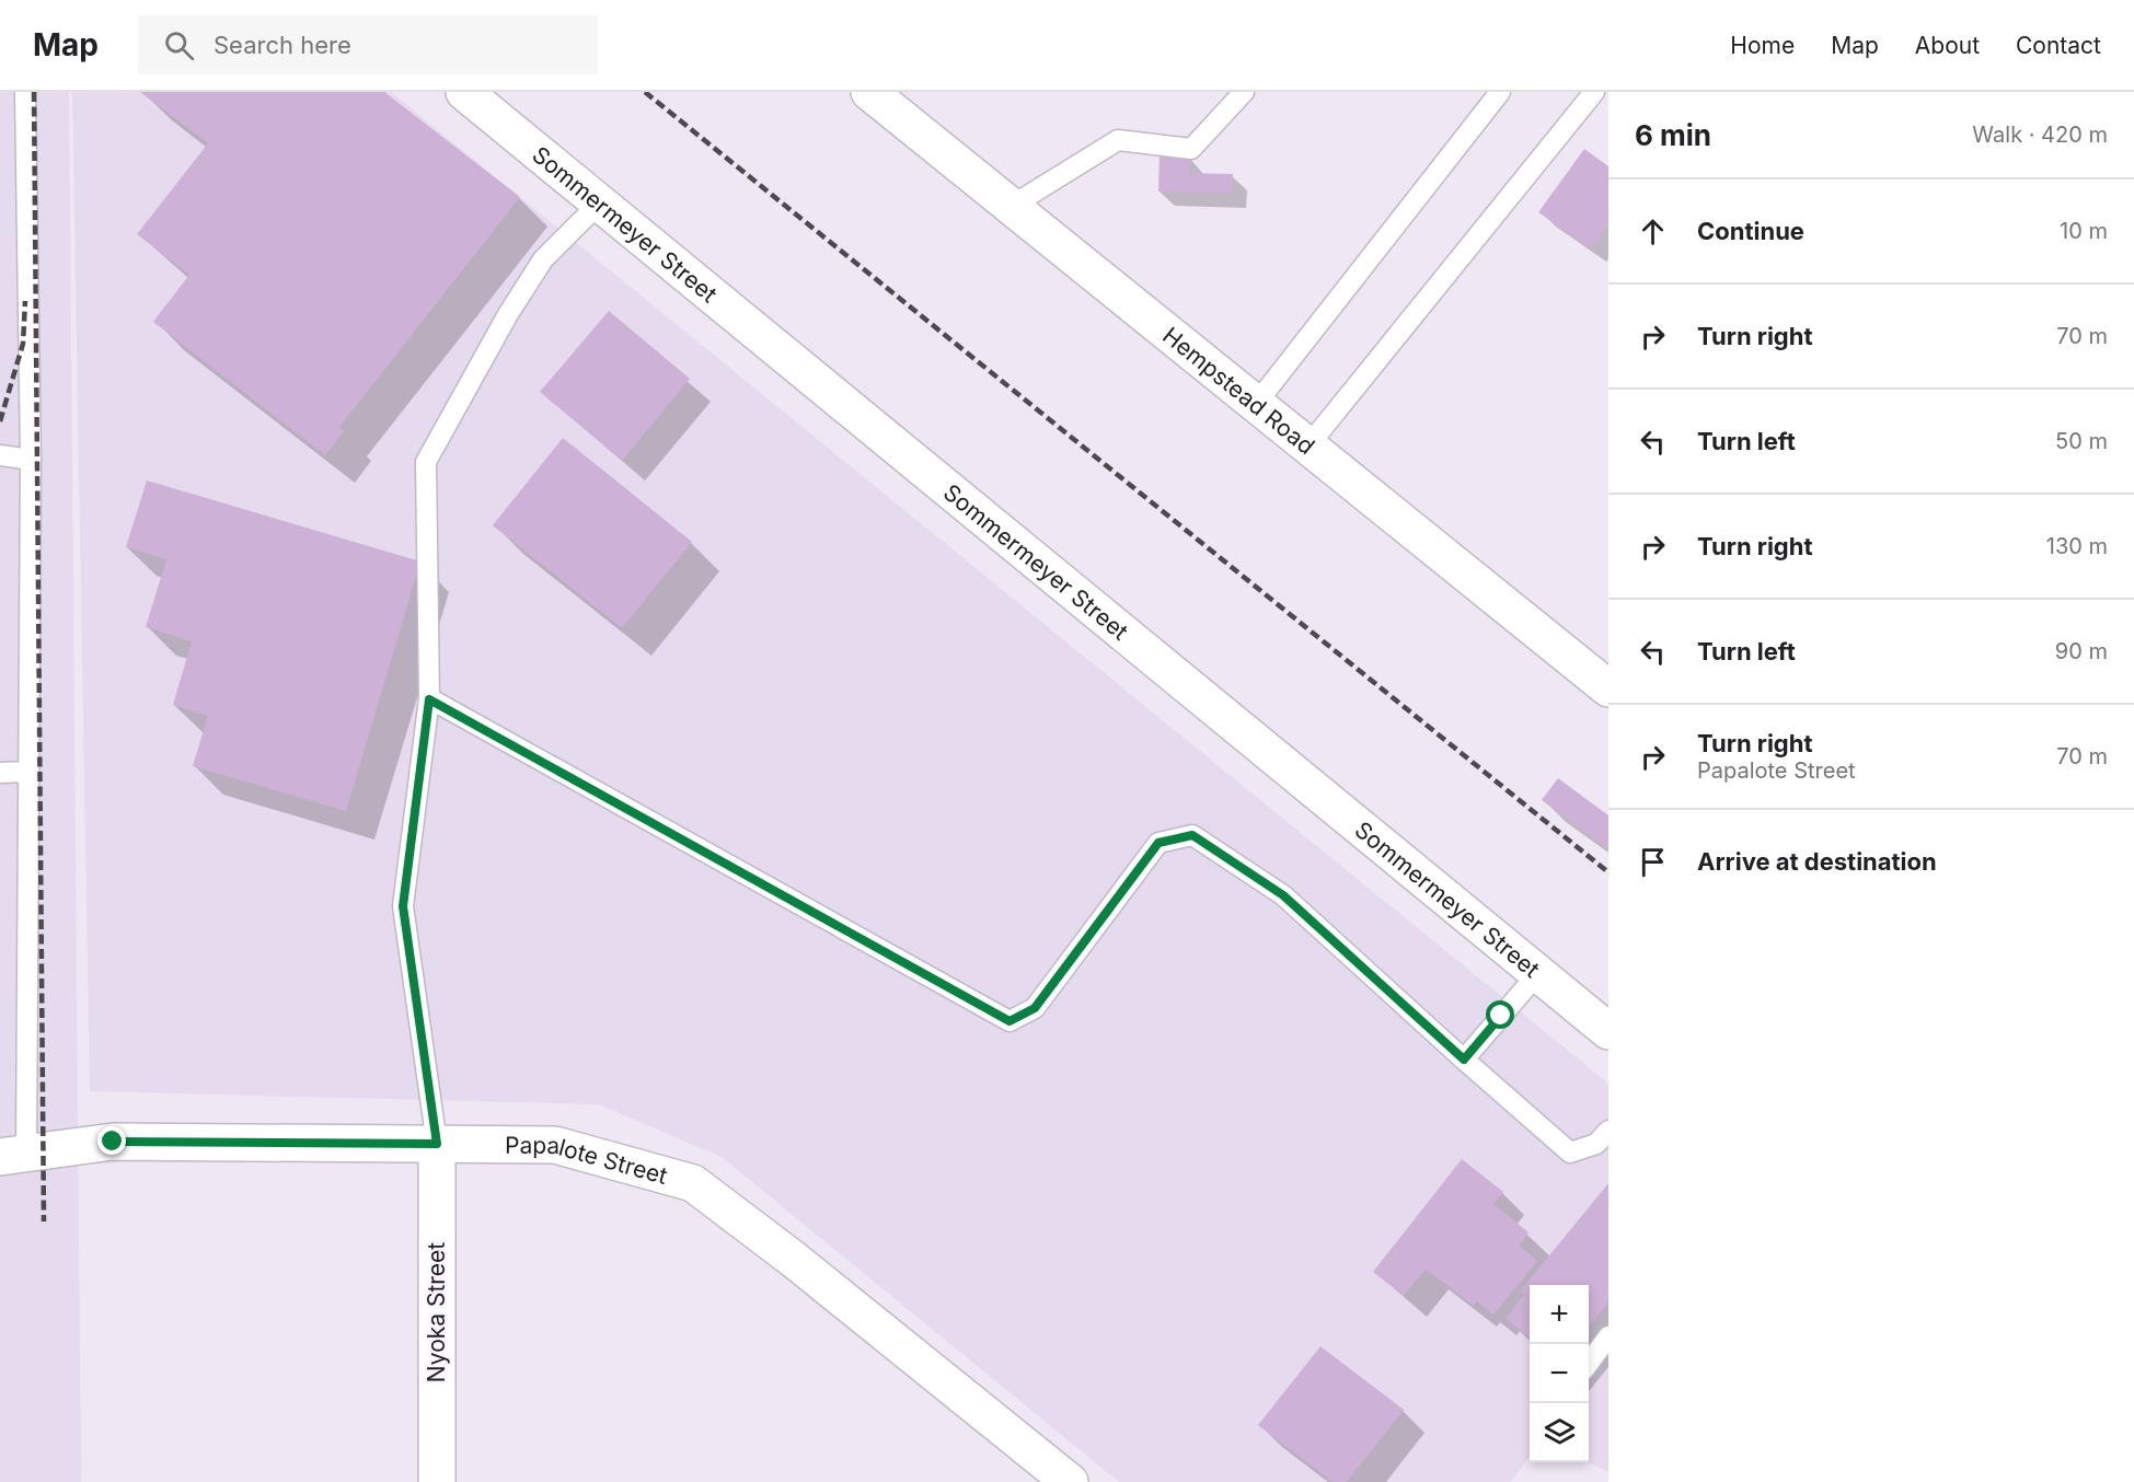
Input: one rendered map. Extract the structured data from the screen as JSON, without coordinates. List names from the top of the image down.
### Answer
{
  "streets": {
    "street": [
      "Sommermeyer Street",
      "Hempstead Road",
      "Papalote Street",
      "Nyoka Street"
    ]
  },
  "crossings": [
    ["Papalote Street", "Nyoka Street"]
  ],
  "page": {
    "header": "Map",
    "search": "Search here",
    "nav": [
      "Home",
      "Map",
      "About",
      "Contact"
    ],
    "heading": ["6 min", "Walk · 420 m"],
    "list": [
      ["Continue", "10 m"],
      ["Turn right", "70 m"],
      ["Turn left", "50 m"],
      ["Turn right", "130 m"],
      ["Turn left", "90 m"],
      ["Turn right", "Papalote Street", "70 m"],
      "Arrive at destination"
    ],
    "map_buttons": ["+", "−"]
  }
}
